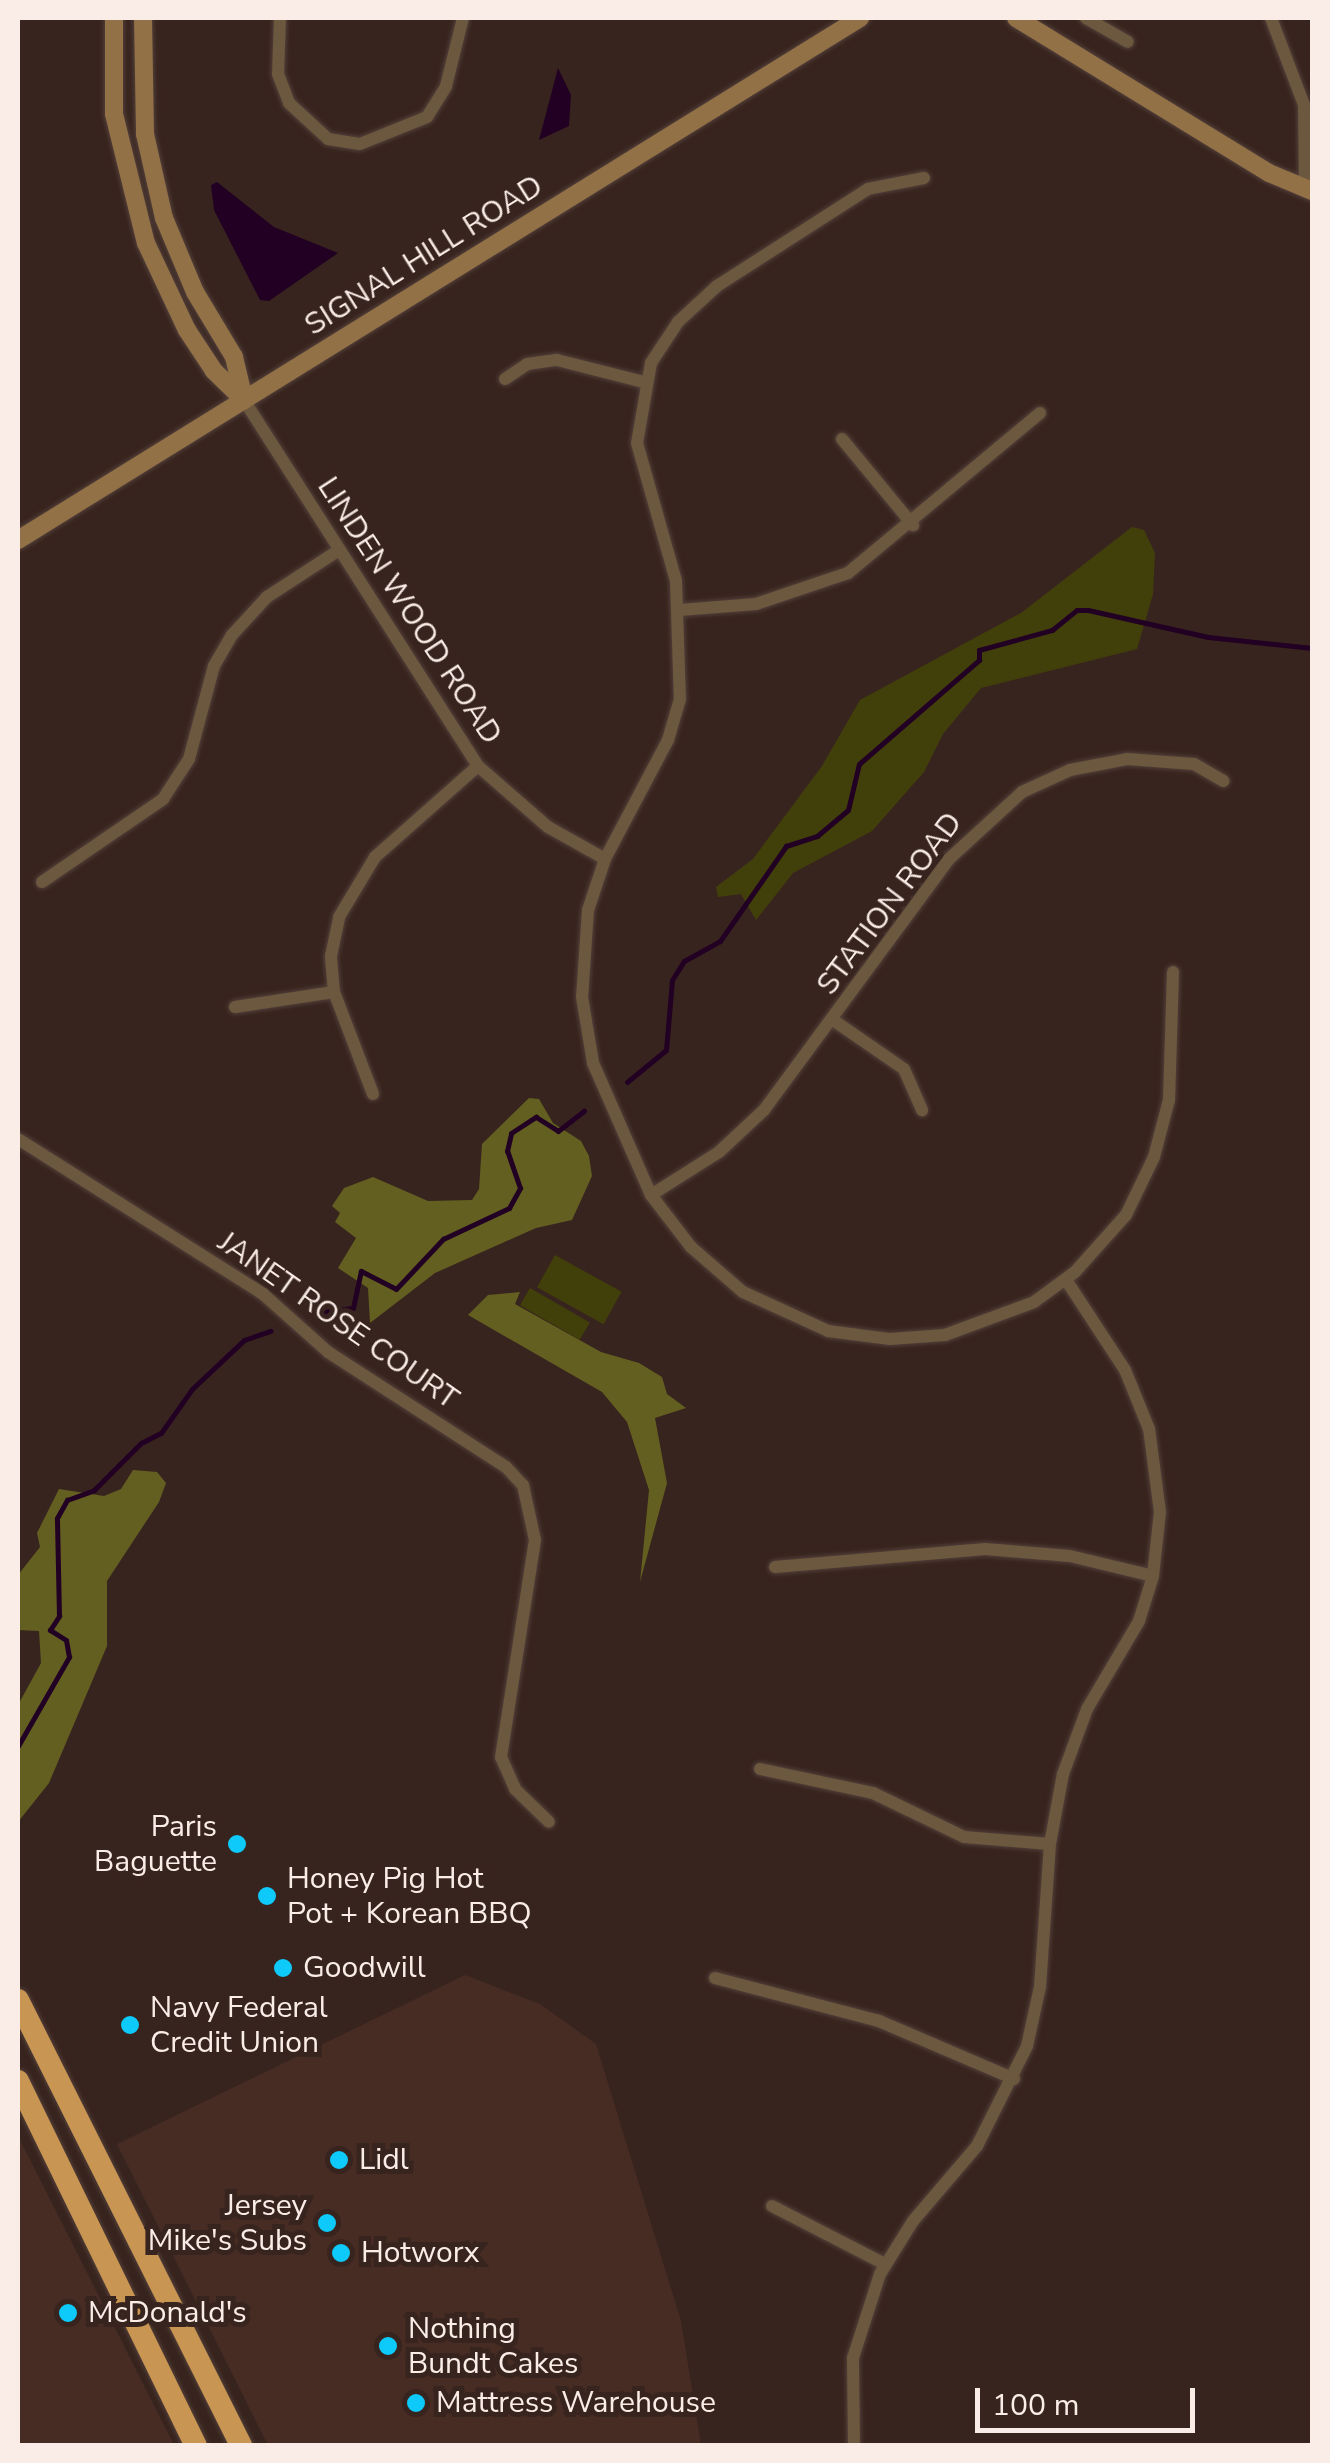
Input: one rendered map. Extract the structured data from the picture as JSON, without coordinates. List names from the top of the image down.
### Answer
{
  "streets": {
    "main road": ["SIGNAL HILL ROAD"],
    "street": ["LINDEN WOOD ROAD", "STATION ROAD", "JANET ROSE COURT"]
  },
  "crossings": [
    ["SIGNAL HILL ROAD", "LINDEN WOOD ROAD"]
  ],
  "places": [
    "Paris Baguette",
    "Honey Pig Hot Pot + Korean BBQ",
    "Goodwill",
    "Navy Federal Credit Union",
    "Lidl",
    "Jersey Mike's Subs",
    "Hotworx",
    "McDonald's",
    "Nothing Bundt Cakes",
    "Mattress Warehouse"
  ],
  "scale_bar": "100 m"
}
